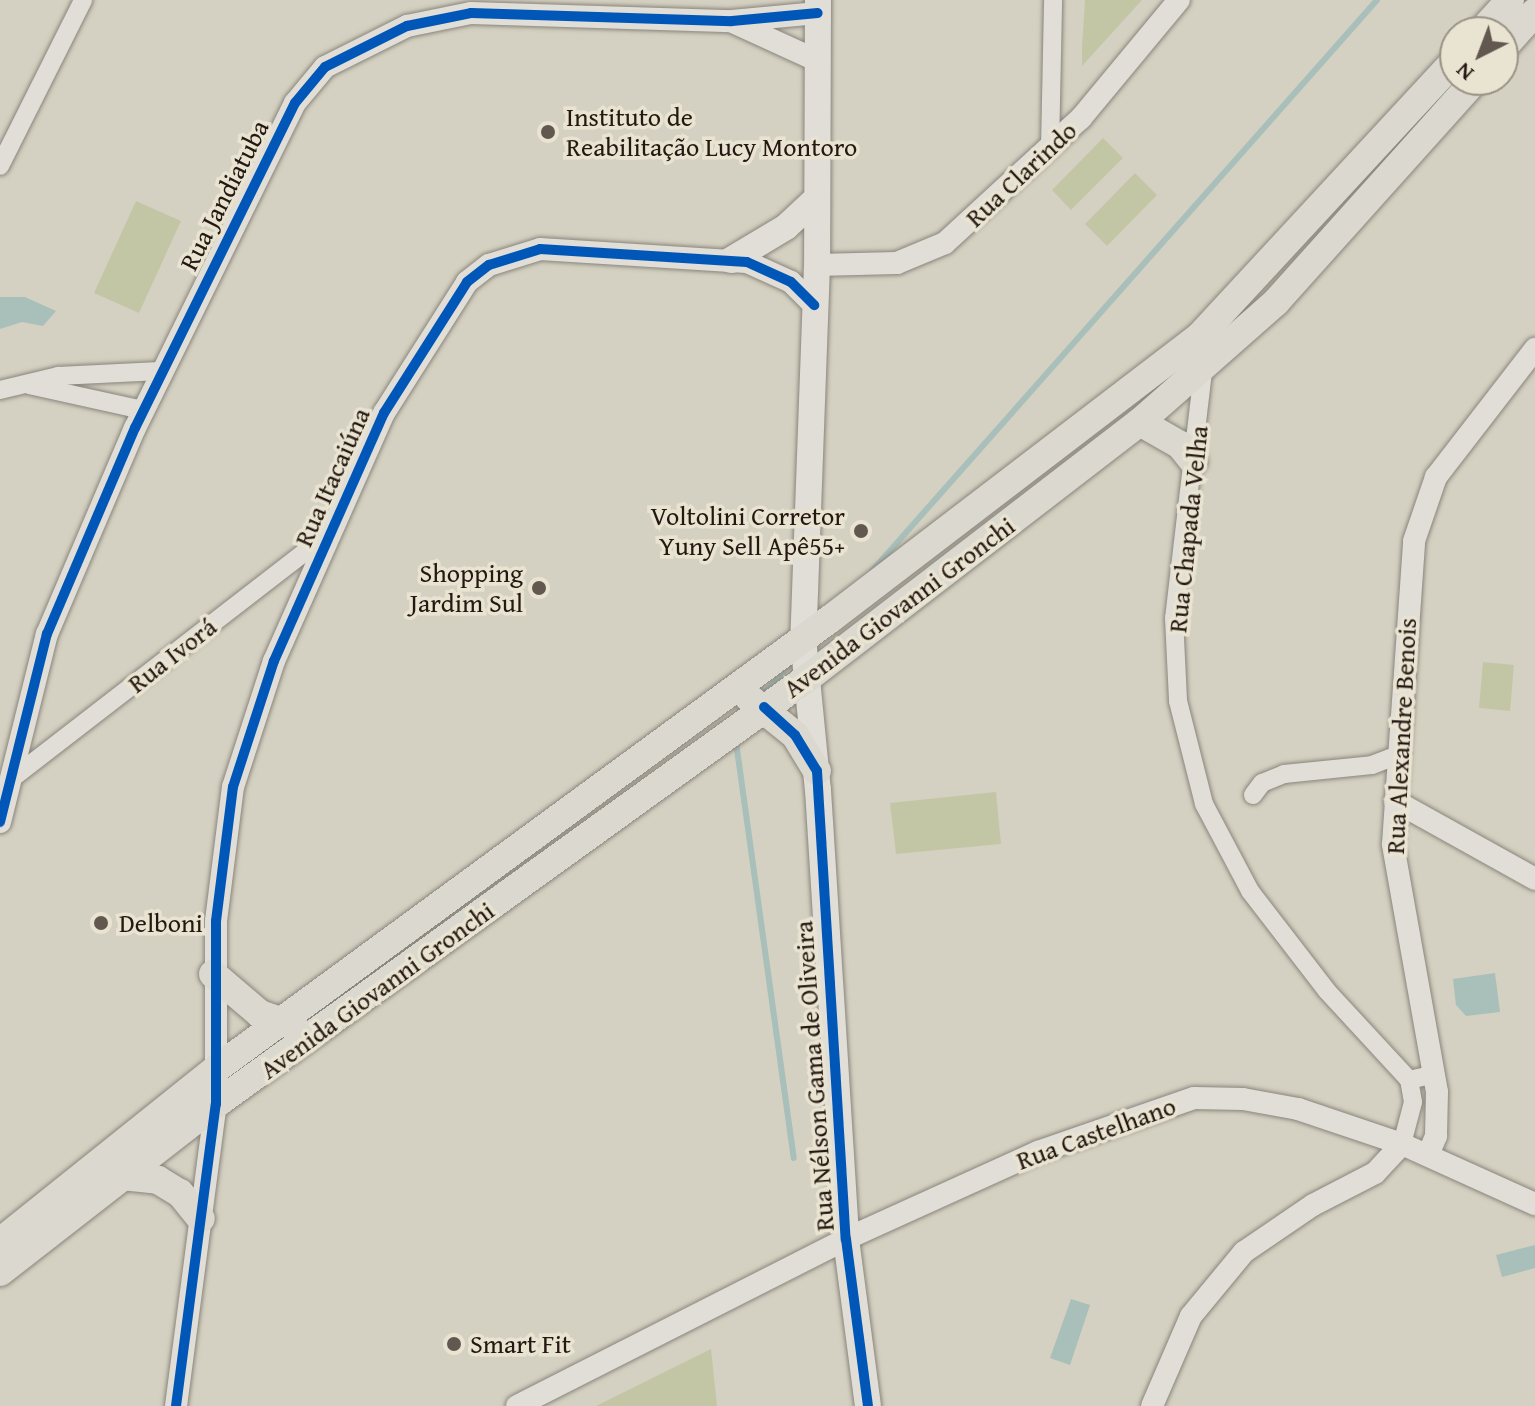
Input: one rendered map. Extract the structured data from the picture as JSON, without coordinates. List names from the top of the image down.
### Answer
{
  "streets": {
    "main road": ["Avenida Giovanni Gronchi", "Rua Nélson Gama de Oliveira"],
    "street": [
      "Rua Clarindo",
      "Rua Jandiatuba",
      "Rua Itacaiúna",
      "Rua Chapada Velha",
      "Rua Ivorá",
      "Rua Alexandre Benois",
      "Rua Castelhano"
    ]
  },
  "crossings": [
    ["Rua Clarindo", "Rua Nélson Gama de Oliveira"],
    ["Rua Jandiatuba", "Rua Ivorá"],
    ["Rua Jandiatuba", "Rua Nélson Gama de Oliveira"],
    ["Rua Itacaiúna", "Avenida Giovanni Gronchi"],
    ["Rua Itacaiúna", "Rua Ivorá"],
    ["Rua Itacaiúna", "Rua Nélson Gama de Oliveira"],
    ["Rua Chapada Velha", "Avenida Giovanni Gronchi"],
    ["Avenida Giovanni Gronchi", "Rua Nélson Gama de Oliveira"],
    ["Rua Alexandre Benois", "Rua Castelhano"],
    ["Rua Nélson Gama de Oliveira", "Rua Castelhano"]
  ],
  "places": [
    "Instituto de Reabilitação Lucy Montoro",
    "Voltolini Corretor Yuny Sell Apê55+",
    "Shopping Jardim Sul",
    "Delboni",
    "Smart Fit"
  ],
  "north": "bottom left"
}
